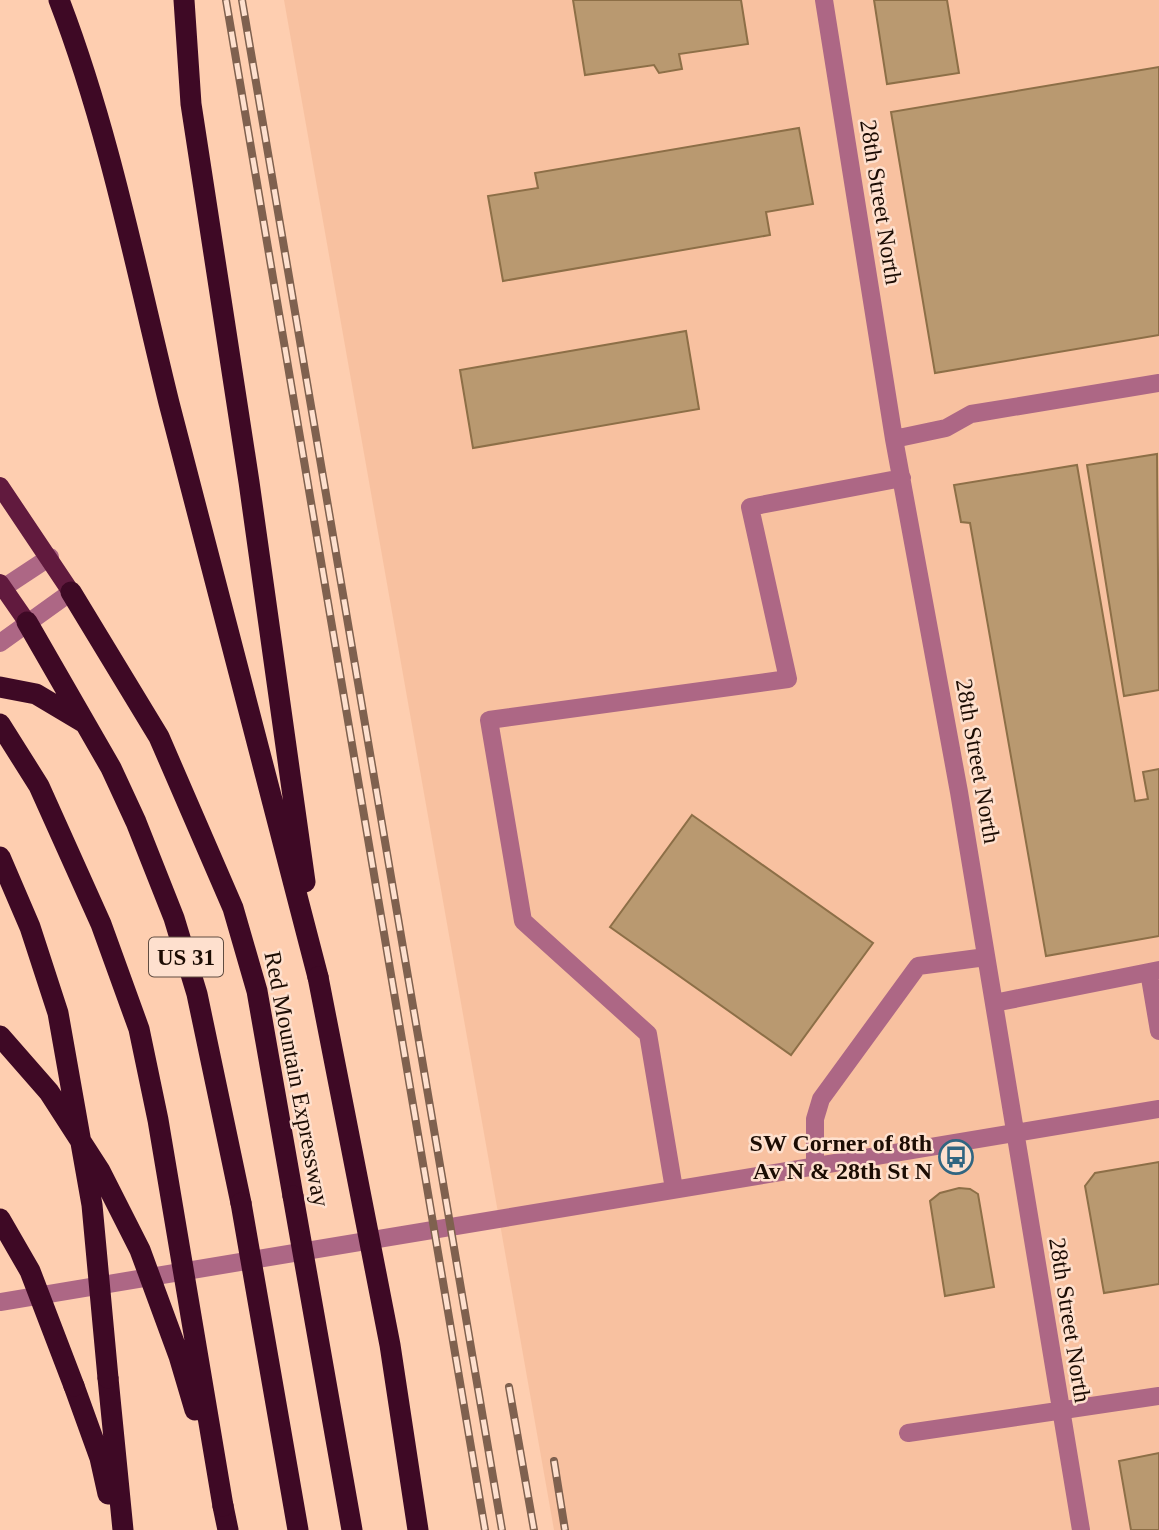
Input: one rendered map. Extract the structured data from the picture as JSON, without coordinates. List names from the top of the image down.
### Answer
{
  "streets": {
    "highway": ["US 31", "Red Mountain Expressway"],
    "street": ["28th Street North"]
  },
  "crossings": [
    ["US 31", "Red Mountain Expressway"]
  ],
  "places": {
    "bus stop": ["SW Corner of 8th Av N & 28th St N"]
  }
}
